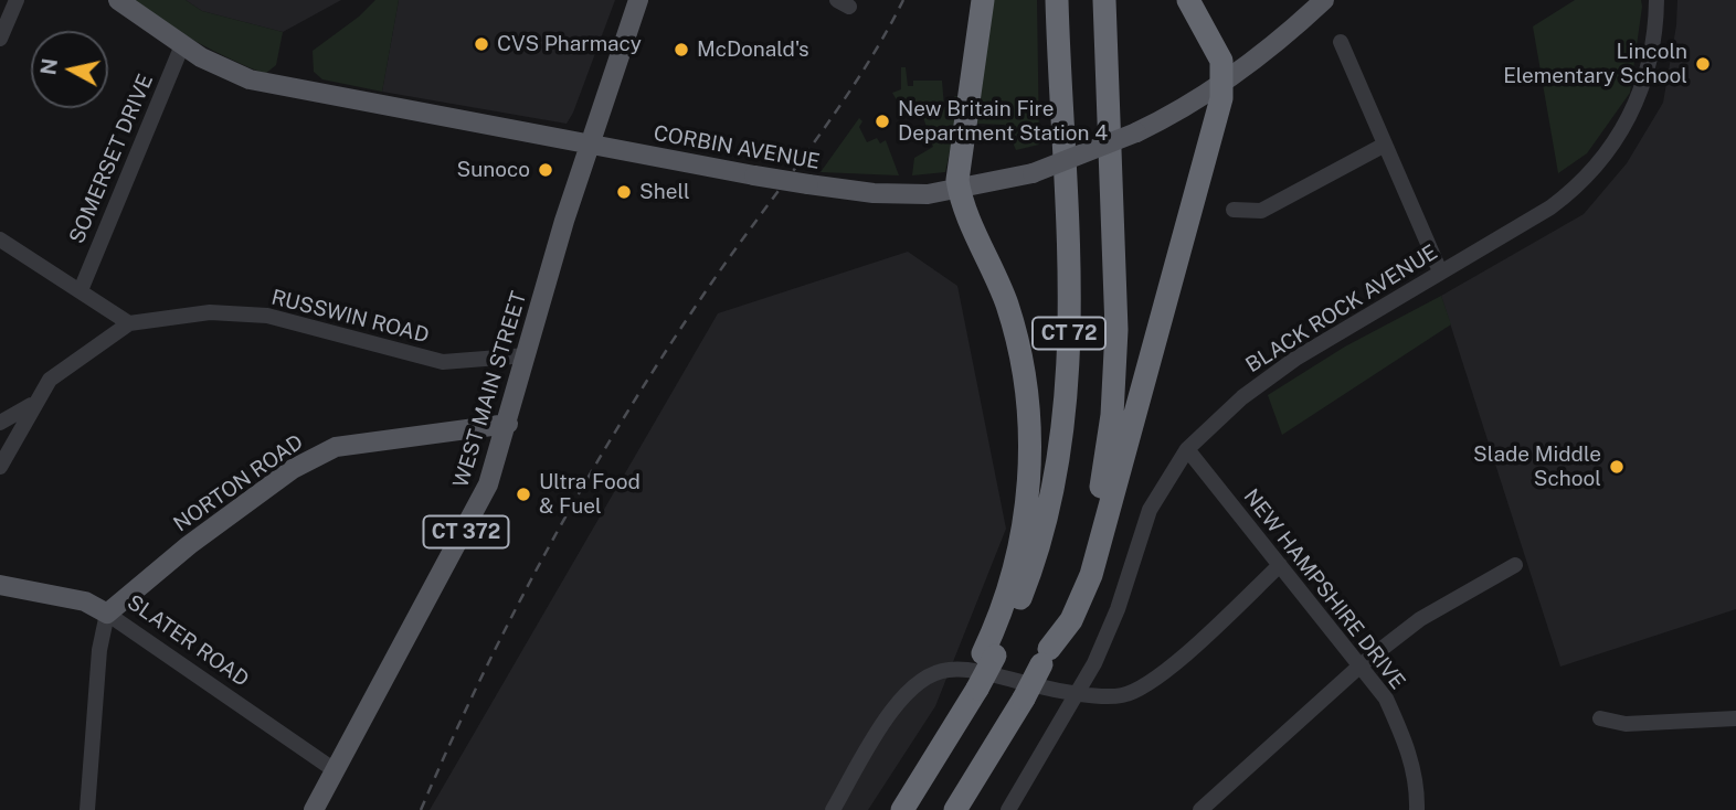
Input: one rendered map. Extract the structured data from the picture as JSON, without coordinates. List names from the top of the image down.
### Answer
{
  "streets": {
    "highway": ["CT 72"],
    "main road": [
      "CORBIN AVENUE",
      "WEST MAIN STREET",
      "NORTON ROAD",
      "CT 372",
      "SLATER ROAD"
    ],
    "street": [
      "SOMERSET DRIVE",
      "BLACK ROCK AVENUE",
      "RUSSWIN ROAD",
      "NEW HAMPSHIRE DRIVE"
    ]
  },
  "crossings": [
    ["CORBIN AVENUE", "SOMERSET DRIVE"],
    ["CORBIN AVENUE", "WEST MAIN STREET"],
    ["BLACK ROCK AVENUE", "NEW HAMPSHIRE DRIVE"],
    ["RUSSWIN ROAD", "WEST MAIN STREET"],
    ["WEST MAIN STREET", "NORTON ROAD"],
    ["WEST MAIN STREET", "SLATER ROAD"],
    ["NORTON ROAD", "SLATER ROAD"]
  ],
  "places": [
    "CVS Pharmacy",
    "McDonald's",
    "Lincoln Elementary School",
    "New Britain Fire Department Station 4",
    "Sunoco",
    "Shell",
    "Slade Middle School",
    "Ultra Food & Fuel"
  ],
  "north": "left"
}
